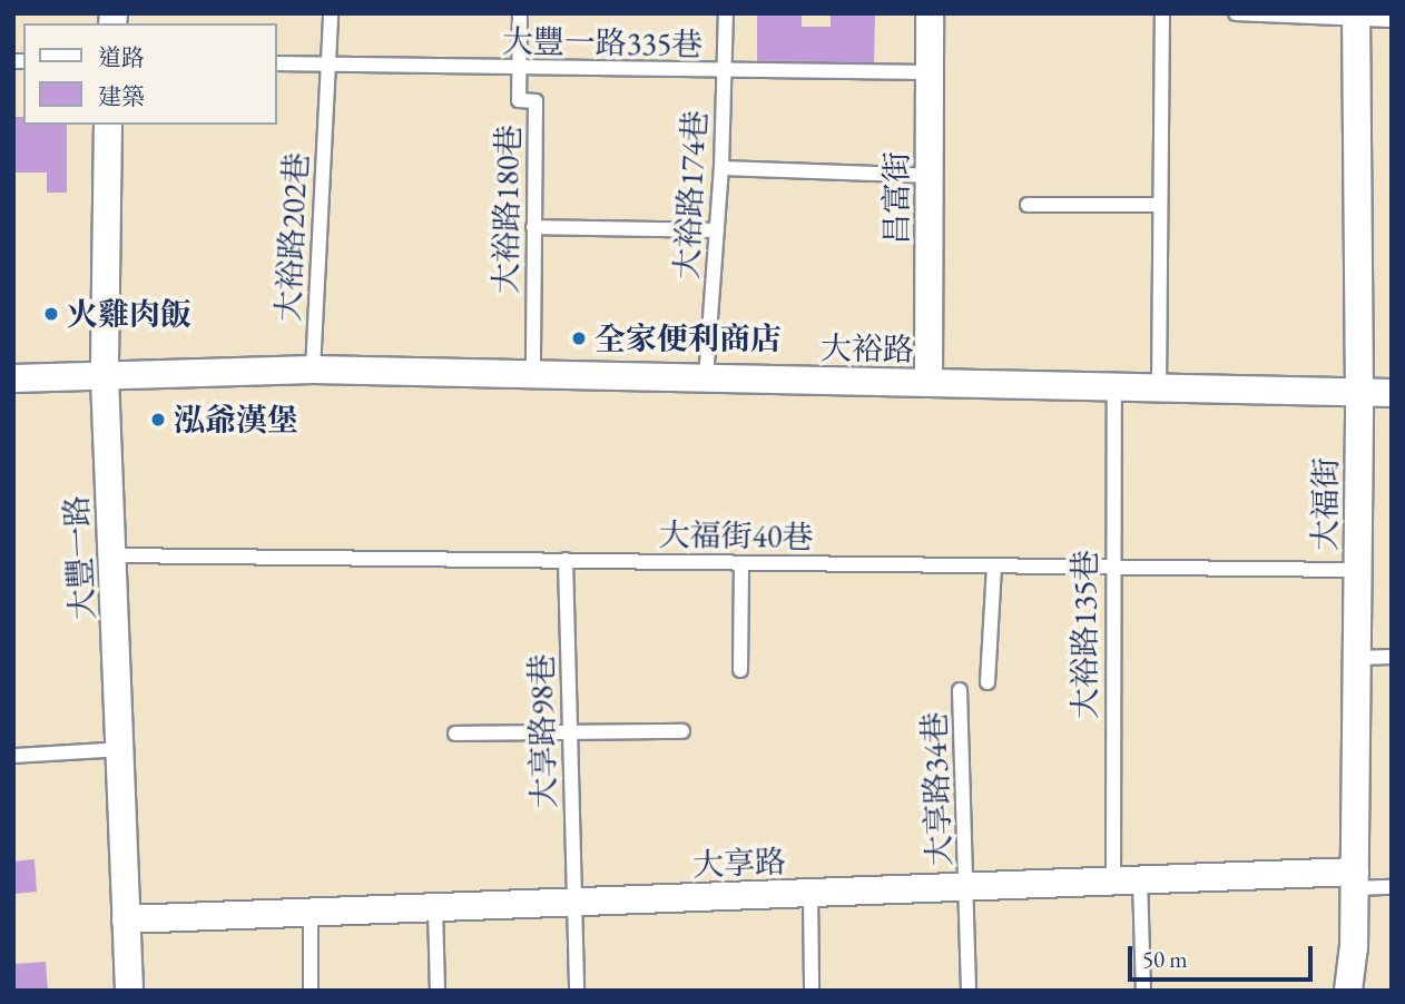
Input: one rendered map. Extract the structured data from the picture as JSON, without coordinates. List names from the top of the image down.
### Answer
{
  "streets": {
    "street": [
      "昌富街",
      "大裕路",
      "大福街",
      "大豐一路",
      "大享路"
    ],
    "lane": [
      "大豐一路335巷",
      "大裕路174巷",
      "大裕路180巷",
      "大裕路202巷",
      "大福街40巷",
      "大裕路135巷",
      "大享路98巷",
      "大享路34巷"
    ]
  },
  "crossings": [
    ["大豐一路335巷", "大裕路174巷"],
    ["大豐一路335巷", "昌富街"],
    ["大豐一路335巷", "大裕路180巷"],
    ["大豐一路335巷", "大裕路202巷"],
    ["大裕路174巷", "大裕路"],
    ["昌富街", "大裕路"],
    ["大裕路180巷", "大裕路"],
    ["大裕路202巷", "大裕路"],
    ["大裕路", "大福街"],
    ["大裕路", "大豐一路"],
    ["大裕路", "大裕路135巷"],
    ["大福街", "大福街40巷"],
    ["大福街", "大享路"],
    ["大福街40巷", "大豐一路"],
    ["大福街40巷", "大裕路135巷"],
    ["大福街40巷", "大享路98巷"],
    ["大豐一路", "大享路"],
    ["大裕路135巷", "大享路"],
    ["大享路98巷", "大享路"],
    ["大享路34巷", "大享路"]
  ],
  "places": ["火雞肉飯", "全家便利商店", "泓爺漢堡"],
  "legend": ["道路", "建築"],
  "scale_bar": "50 m"
}
